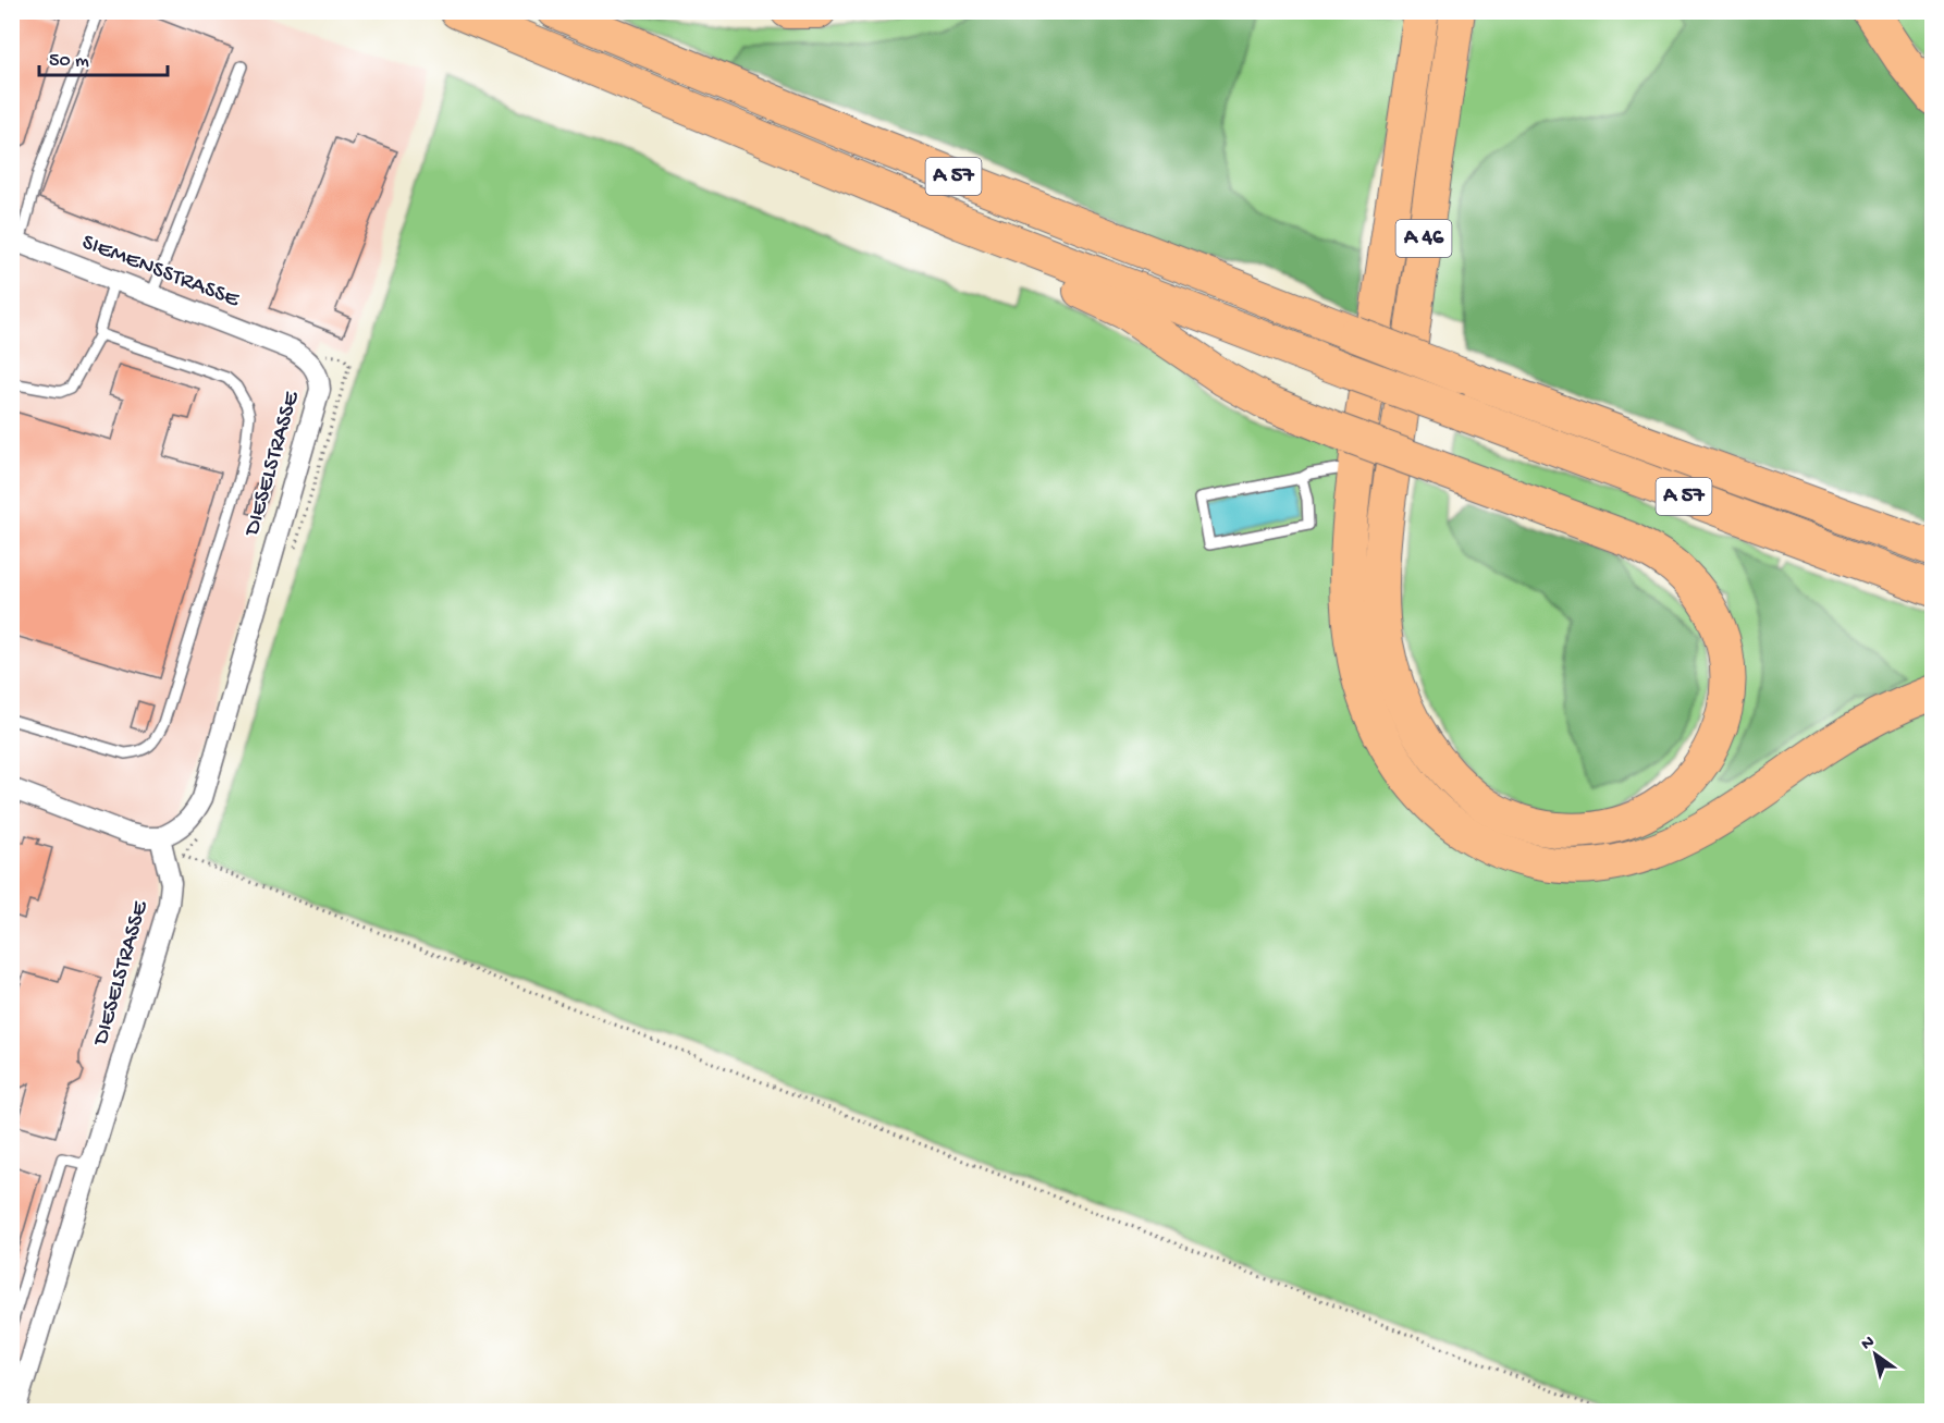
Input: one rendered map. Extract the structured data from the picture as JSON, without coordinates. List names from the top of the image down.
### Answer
{
  "streets": {
    "highway": ["A 57", "A 46"],
    "street": ["SIEMENSSTRASSE", "DIESELSTRASSE"]
  },
  "crossings": [
    ["A 57", "A 46"],
    ["SIEMENSSTRASSE", "DIESELSTRASSE"]
  ],
  "scale_bar": "50 m",
  "north": "top left"
}
